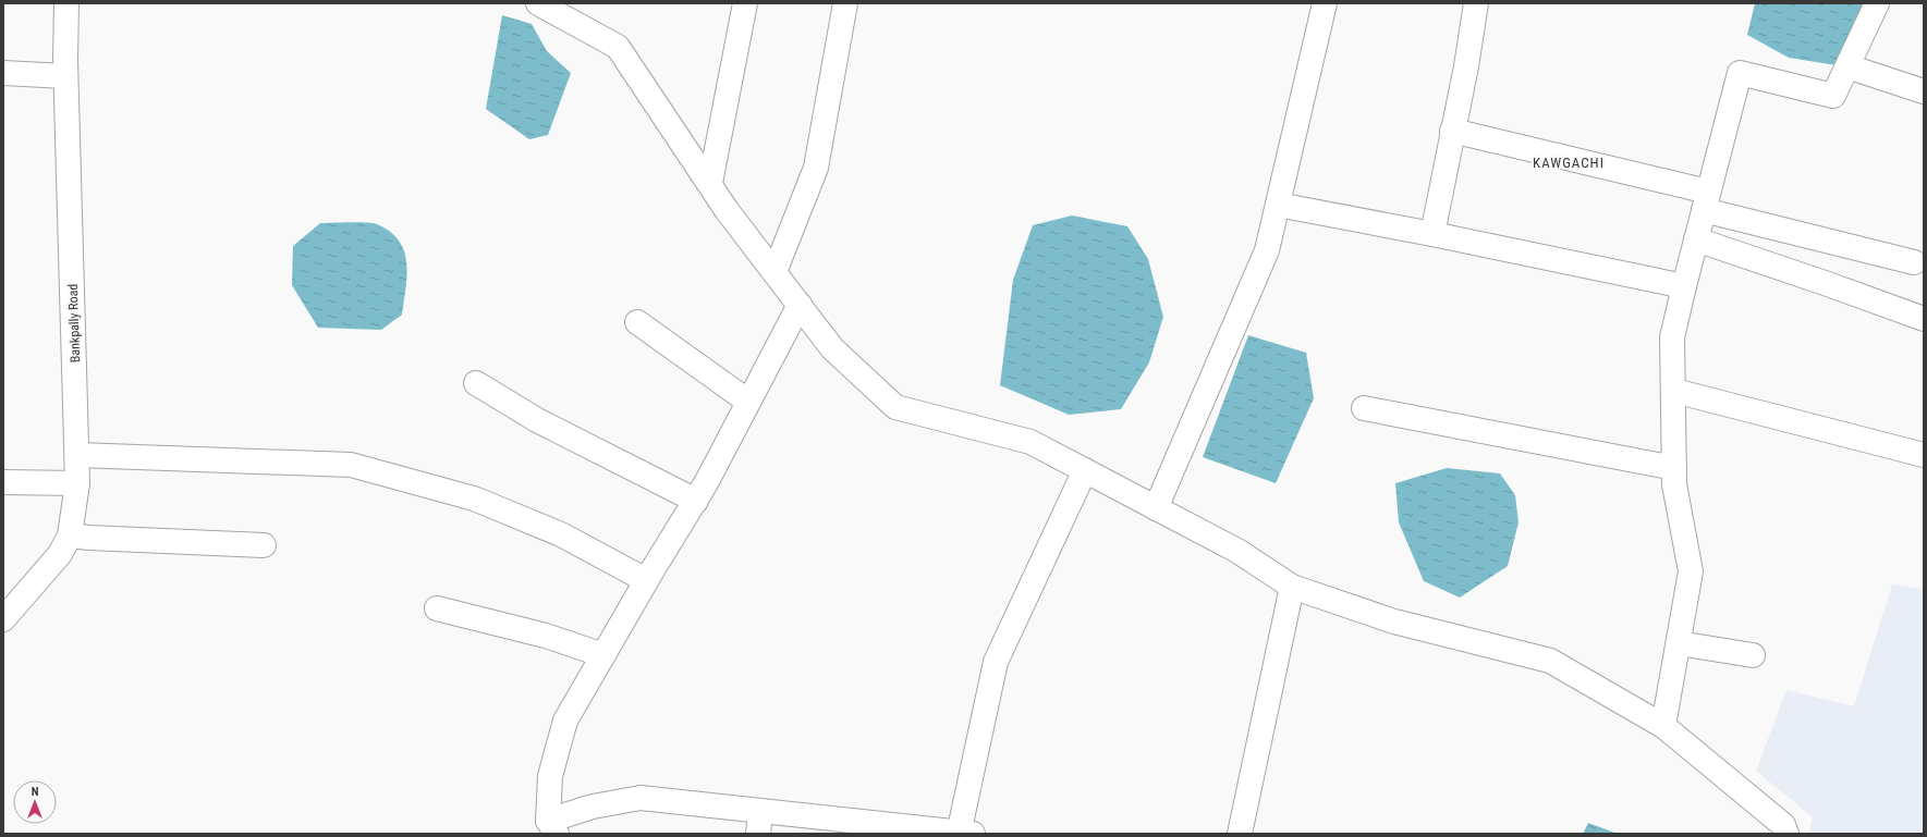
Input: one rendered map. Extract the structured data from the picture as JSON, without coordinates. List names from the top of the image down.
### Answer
{
  "streets": {
    "street": ["Bankpally Road"]
  },
  "districts": ["KAWGACHI"],
  "north": "top"
}
